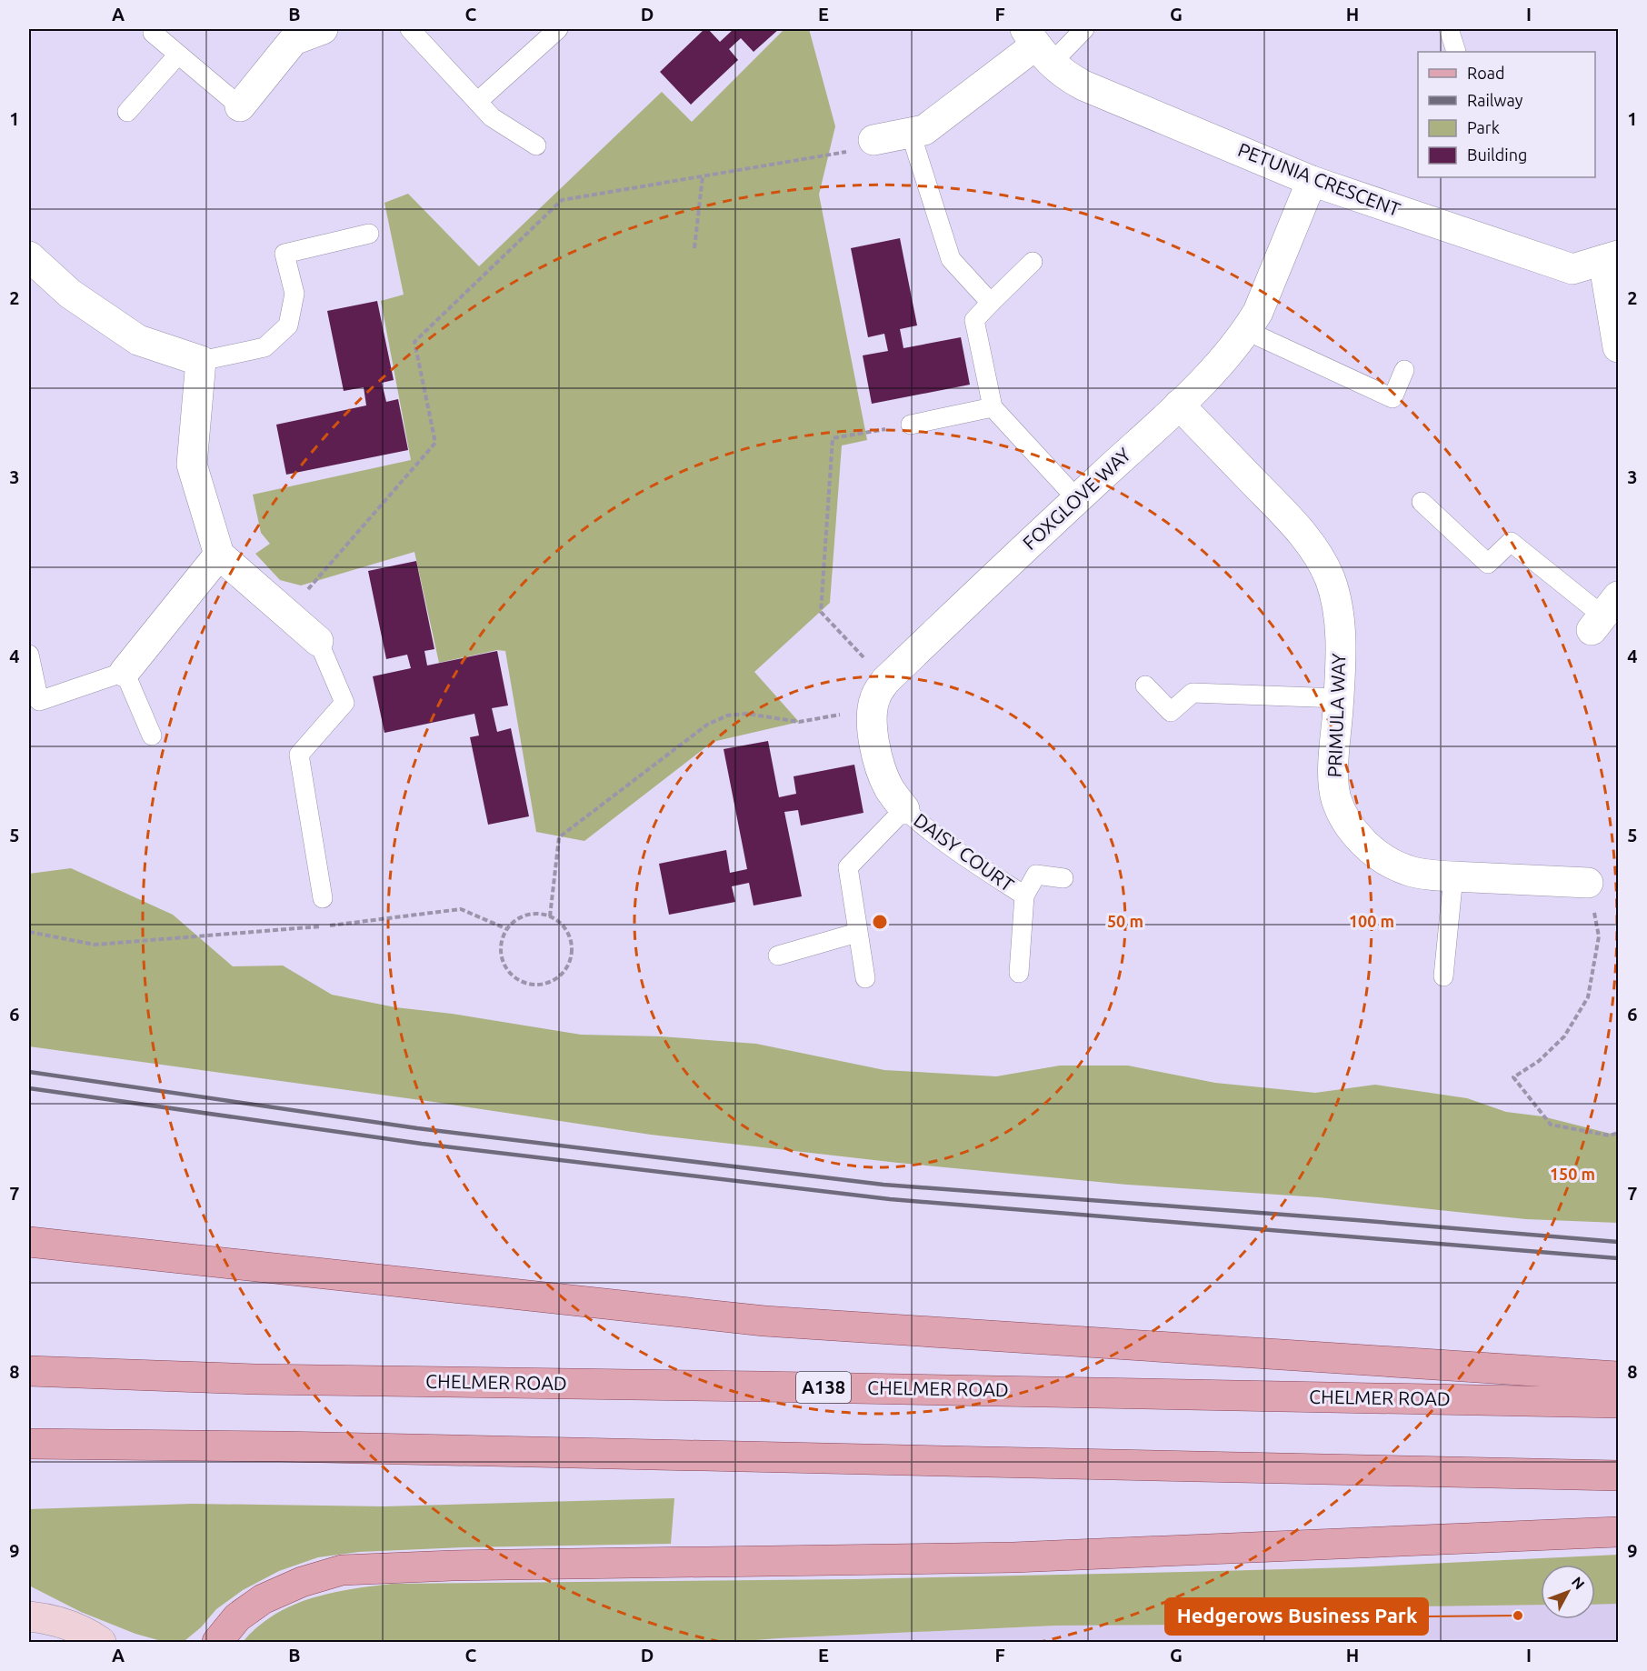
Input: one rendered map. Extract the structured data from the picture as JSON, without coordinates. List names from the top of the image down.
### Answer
{
  "streets": {
    "main road": ["CHELMER ROAD", "A138"],
    "street": ["PETUNIA CRESCENT", "FOXGLOVE WAY", "PRIMULA WAY"],
    "lane": ["DAISY COURT"]
  },
  "crossings": [
    ["PETUNIA CRESCENT", "FOXGLOVE WAY"],
    ["FOXGLOVE WAY", "PRIMULA WAY"],
    ["FOXGLOVE WAY", "DAISY COURT"]
  ],
  "places": ["Hedgerows Business Park"],
  "legend": [
    "Road",
    "Railway",
    "Park",
    "Building"
  ],
  "north": "top right",
  "grid": {
    "columns": [
      "A",
      "B",
      "C",
      "D",
      "E",
      "F",
      "G",
      "H",
      "I"
    ],
    "rows": [
      "1",
      "2",
      "3",
      "4",
      "5",
      "6",
      "7",
      "8",
      "9"
    ]
  },
  "rings": ["50 m", "100 m", "150 m"]
}
